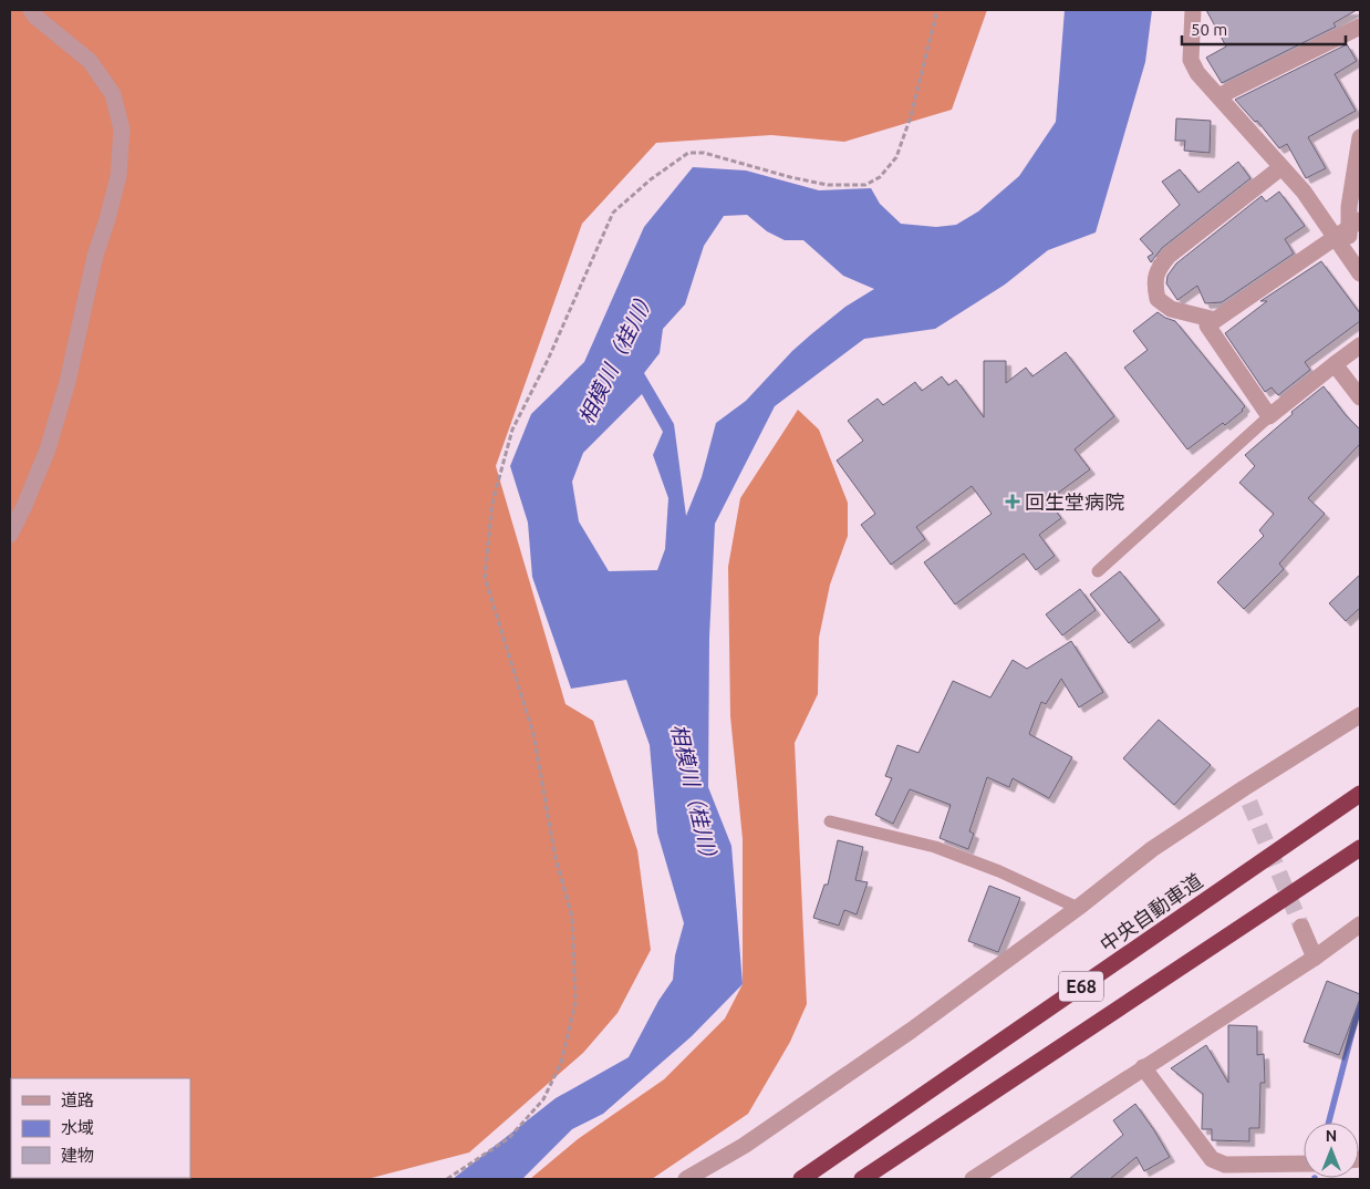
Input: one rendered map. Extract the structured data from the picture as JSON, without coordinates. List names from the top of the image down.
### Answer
{
  "streets": {
    "highway": ["中央自動車道", "E68"]
  },
  "water": ["相模川（桂川）"],
  "places": {
    "health": ["回生堂病院"]
  },
  "legend": ["道路", "水域", "建物"],
  "scale_bar": "50 m",
  "north": "top"
}
